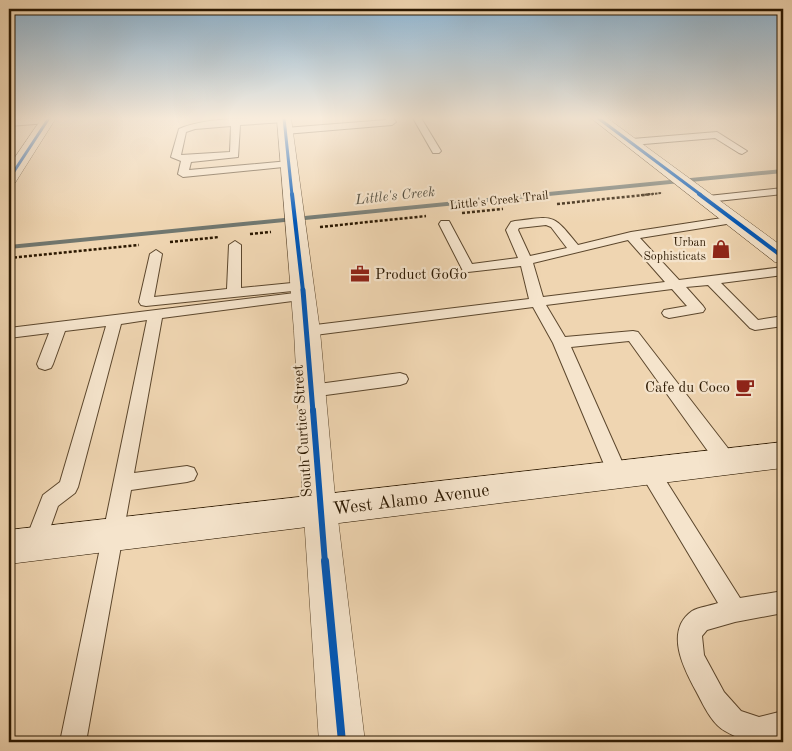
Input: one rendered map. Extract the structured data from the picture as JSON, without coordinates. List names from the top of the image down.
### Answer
{
  "streets": {
    "street": ["South Curtice Street", "West Alamo Avenue"],
    "path": ["Little's Creek Trail"]
  },
  "crossings": [
    ["Little's Creek Trail", "South Curtice Street"],
    ["South Curtice Street", "West Alamo Avenue"]
  ],
  "water": ["Little's Creek"],
  "places": {
    "shop": ["Urban Sophisticats"],
    "office": ["Product GoGo"],
    "cafe": ["Cafe du Coco"]
  }
}
